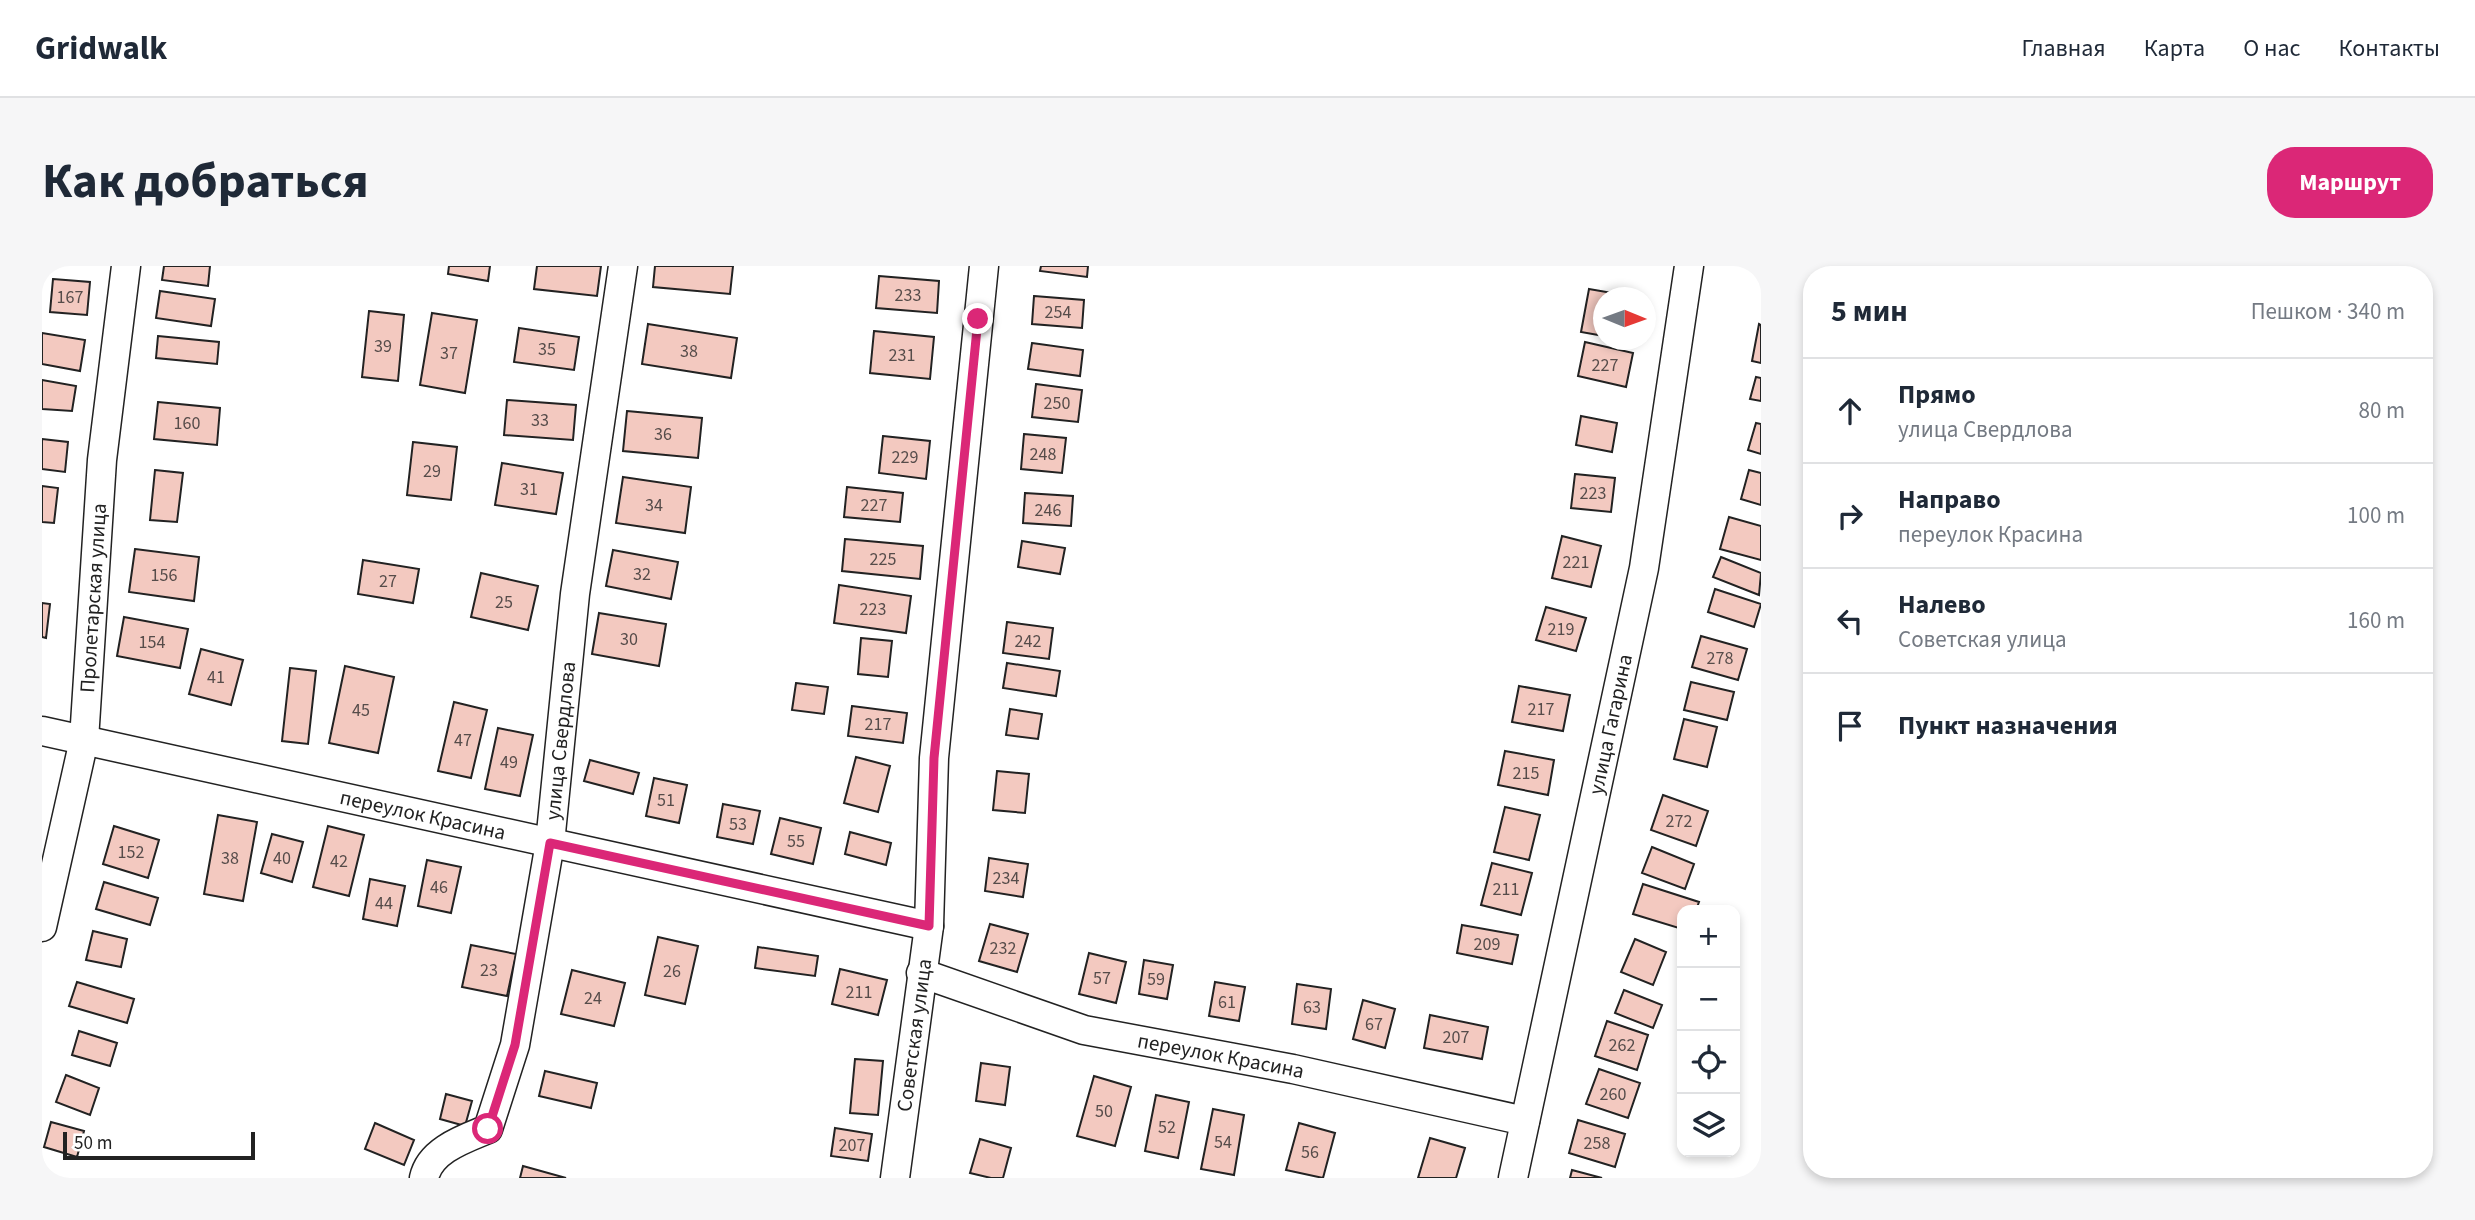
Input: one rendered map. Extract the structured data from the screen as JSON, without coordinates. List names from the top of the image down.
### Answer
{
  "streets": {
    "street": [
      "Пролетарская улица",
      "улица Гагарина",
      "улица Свердлова",
      "переулок Красина",
      "Советская улица"
    ]
  },
  "crossings": [
    ["Пролетарская улица", "переулок Красина"],
    ["улица Гагарина", "переулок Красина"],
    ["улица Свердлова", "переулок Красина"],
    ["переулок Красина", "Советская улица"]
  ],
  "house_numbers": [
    "233",
    "167",
    "254",
    "39",
    "35",
    "38",
    "37",
    "231",
    "227",
    "250",
    "33",
    "160",
    "36",
    "248",
    "229",
    "29",
    "31",
    "223",
    "34",
    "227",
    "246",
    "225",
    "221",
    "32",
    "156",
    "27",
    "25",
    "223",
    "219",
    "30",
    "242",
    "154",
    "278",
    "41",
    "217",
    "45",
    "217",
    "47",
    "49",
    "215",
    "51",
    "272",
    "53",
    "55",
    "152",
    "38",
    "40",
    "42",
    "234",
    "46",
    "211",
    "44",
    "209",
    "232",
    "23",
    "26",
    "57",
    "59",
    "211",
    "24",
    "61",
    "63",
    "67",
    "207",
    "262",
    "260",
    "50",
    "52",
    "54",
    "258",
    "207",
    "56"
  ],
  "scale_bar": "50 m",
  "north": "right",
  "page": {
    "header": "Gridwalk",
    "nav": [
      "Главная",
      "Карта",
      "О нас",
      "Контакты"
    ],
    "title": "Как добраться",
    "buttons": "Маршрут",
    "heading": ["5 мин", "Пешком · 340 m"],
    "list": [
      ["Прямо", "улица Свердлова", "80 m"],
      ["Направо", "переулок Красина", "100 m"],
      ["Налево", "Советская улица", "160 m"],
      "Пункт назначения"
    ],
    "map_buttons": ["+", "−"],
    "scale": "50 m"
  }
}
